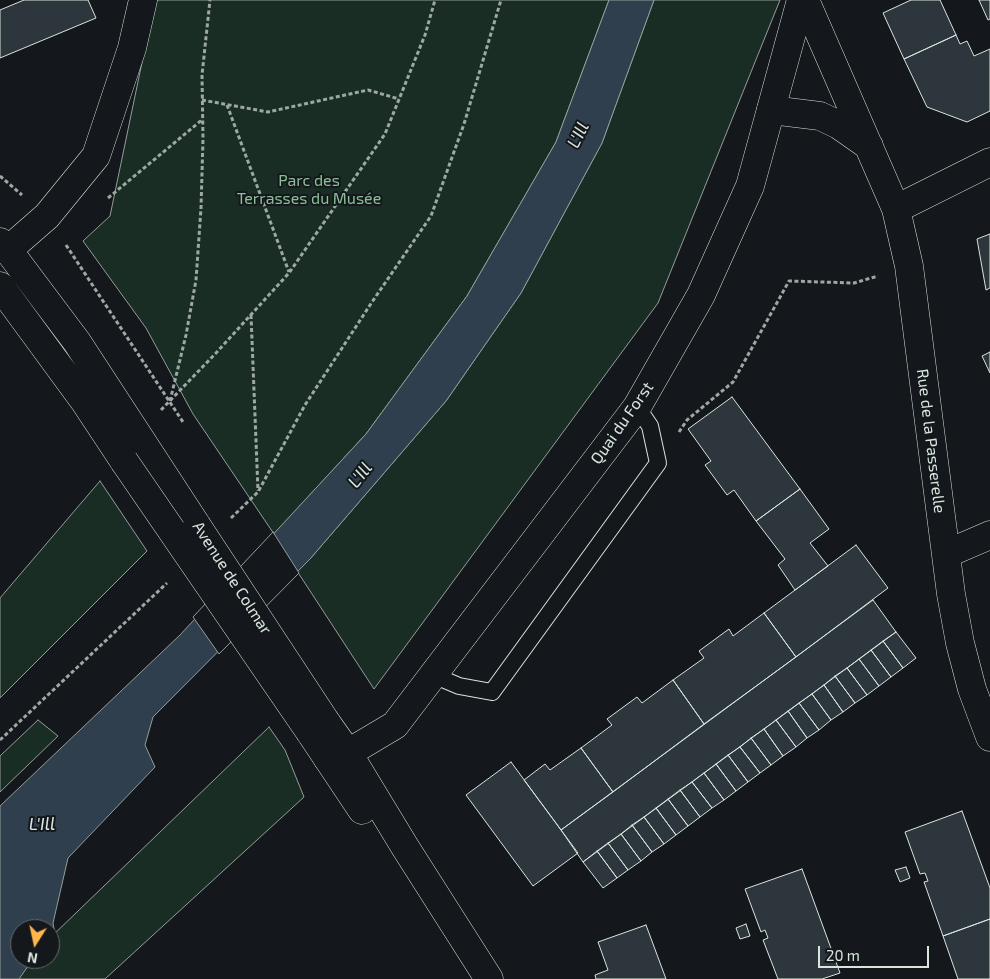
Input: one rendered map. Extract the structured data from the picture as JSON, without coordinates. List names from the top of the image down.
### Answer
{
  "streets": {
    "street": ["Quai du Forst", "Rue de la Passerelle", "Avenue de Colmar"]
  },
  "crossings": [
    ["Quai du Forst", "Avenue de Colmar"]
  ],
  "water": ["L'Ill"],
  "parks": ["Parc des Terrasses du Musée"],
  "scale_bar": "20 m",
  "north": "bottom"
}
